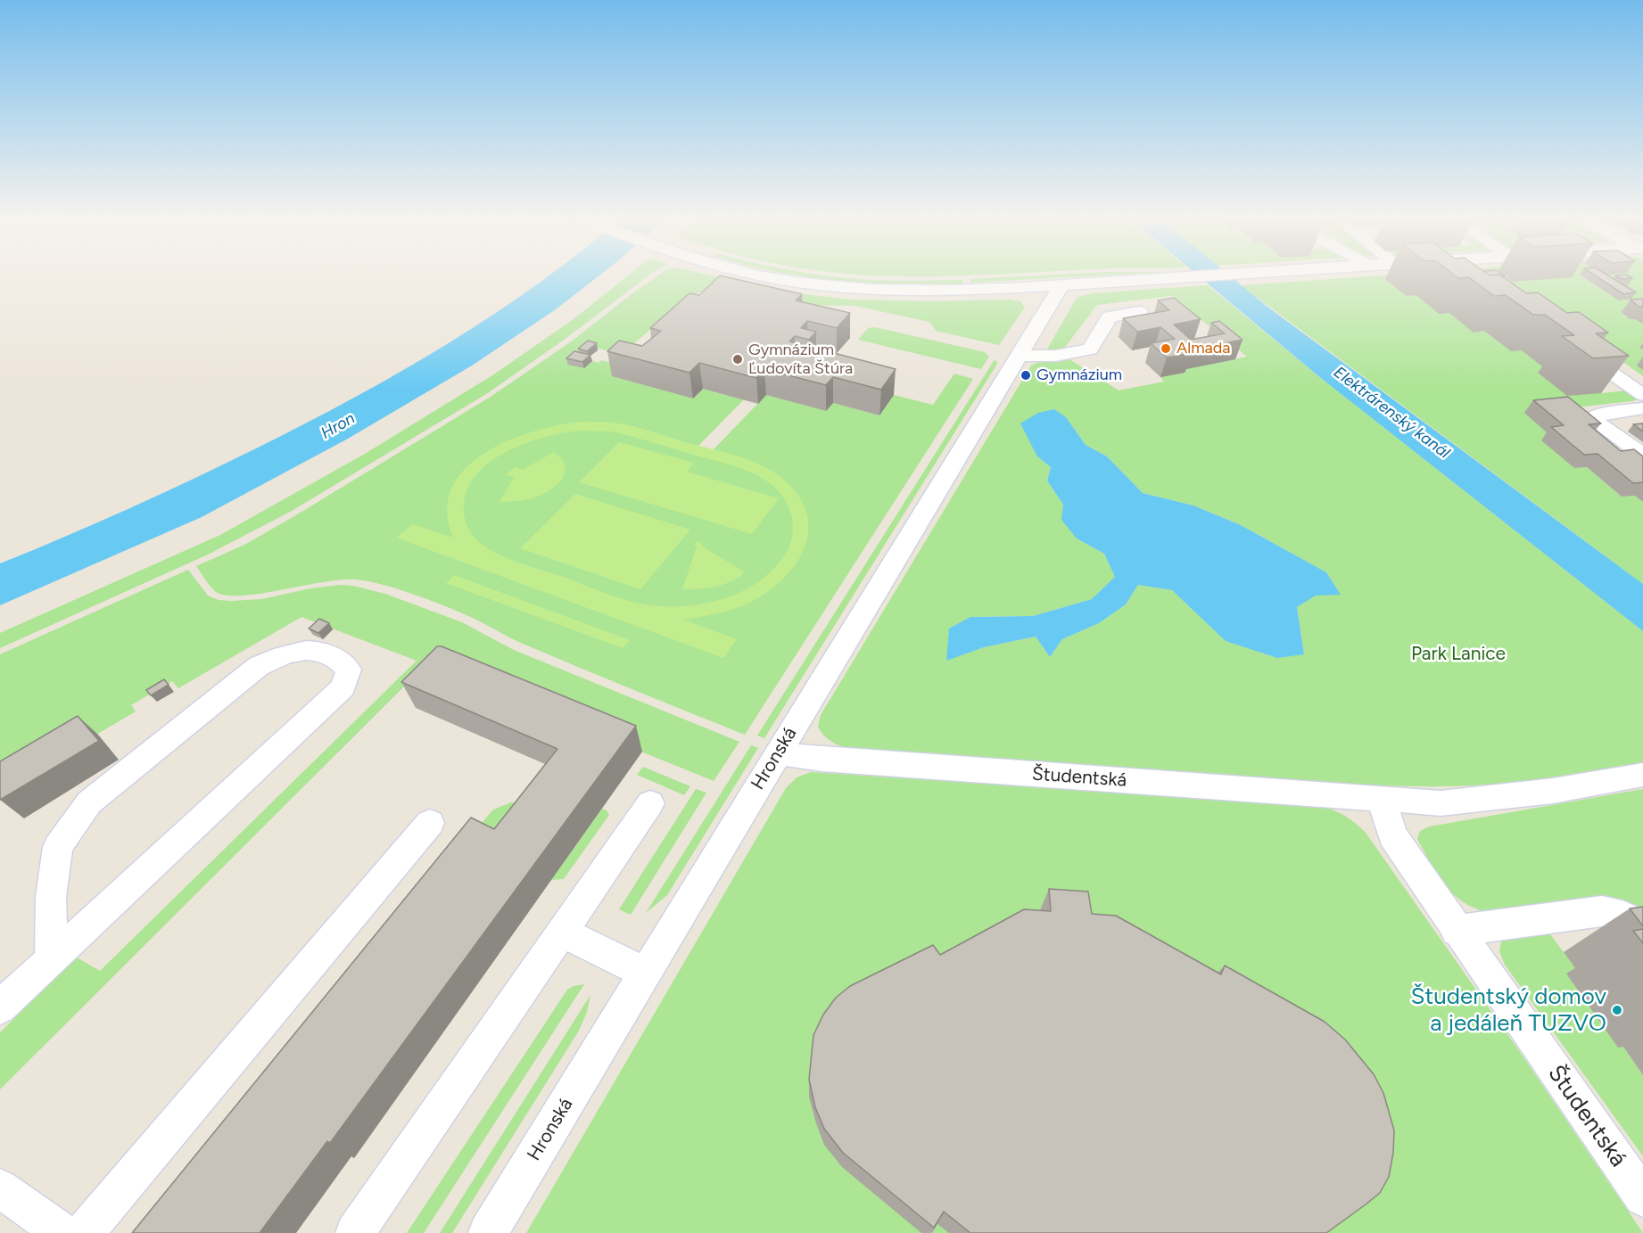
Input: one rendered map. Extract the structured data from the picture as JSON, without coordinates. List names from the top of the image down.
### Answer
{
  "streets": {
    "street": ["Hronská", "Študentská"]
  },
  "crossings": [
    ["Hronská", "Študentská"]
  ],
  "water": ["Elektrárenský kanál", "Hron"],
  "parks": ["Park Lanice"],
  "places": [
    "Almada",
    "Gymnázium Ľudovíta Štúra",
    "Gymnázium",
    "Študentský domov a jedáleň TUZVO"
  ]
}
